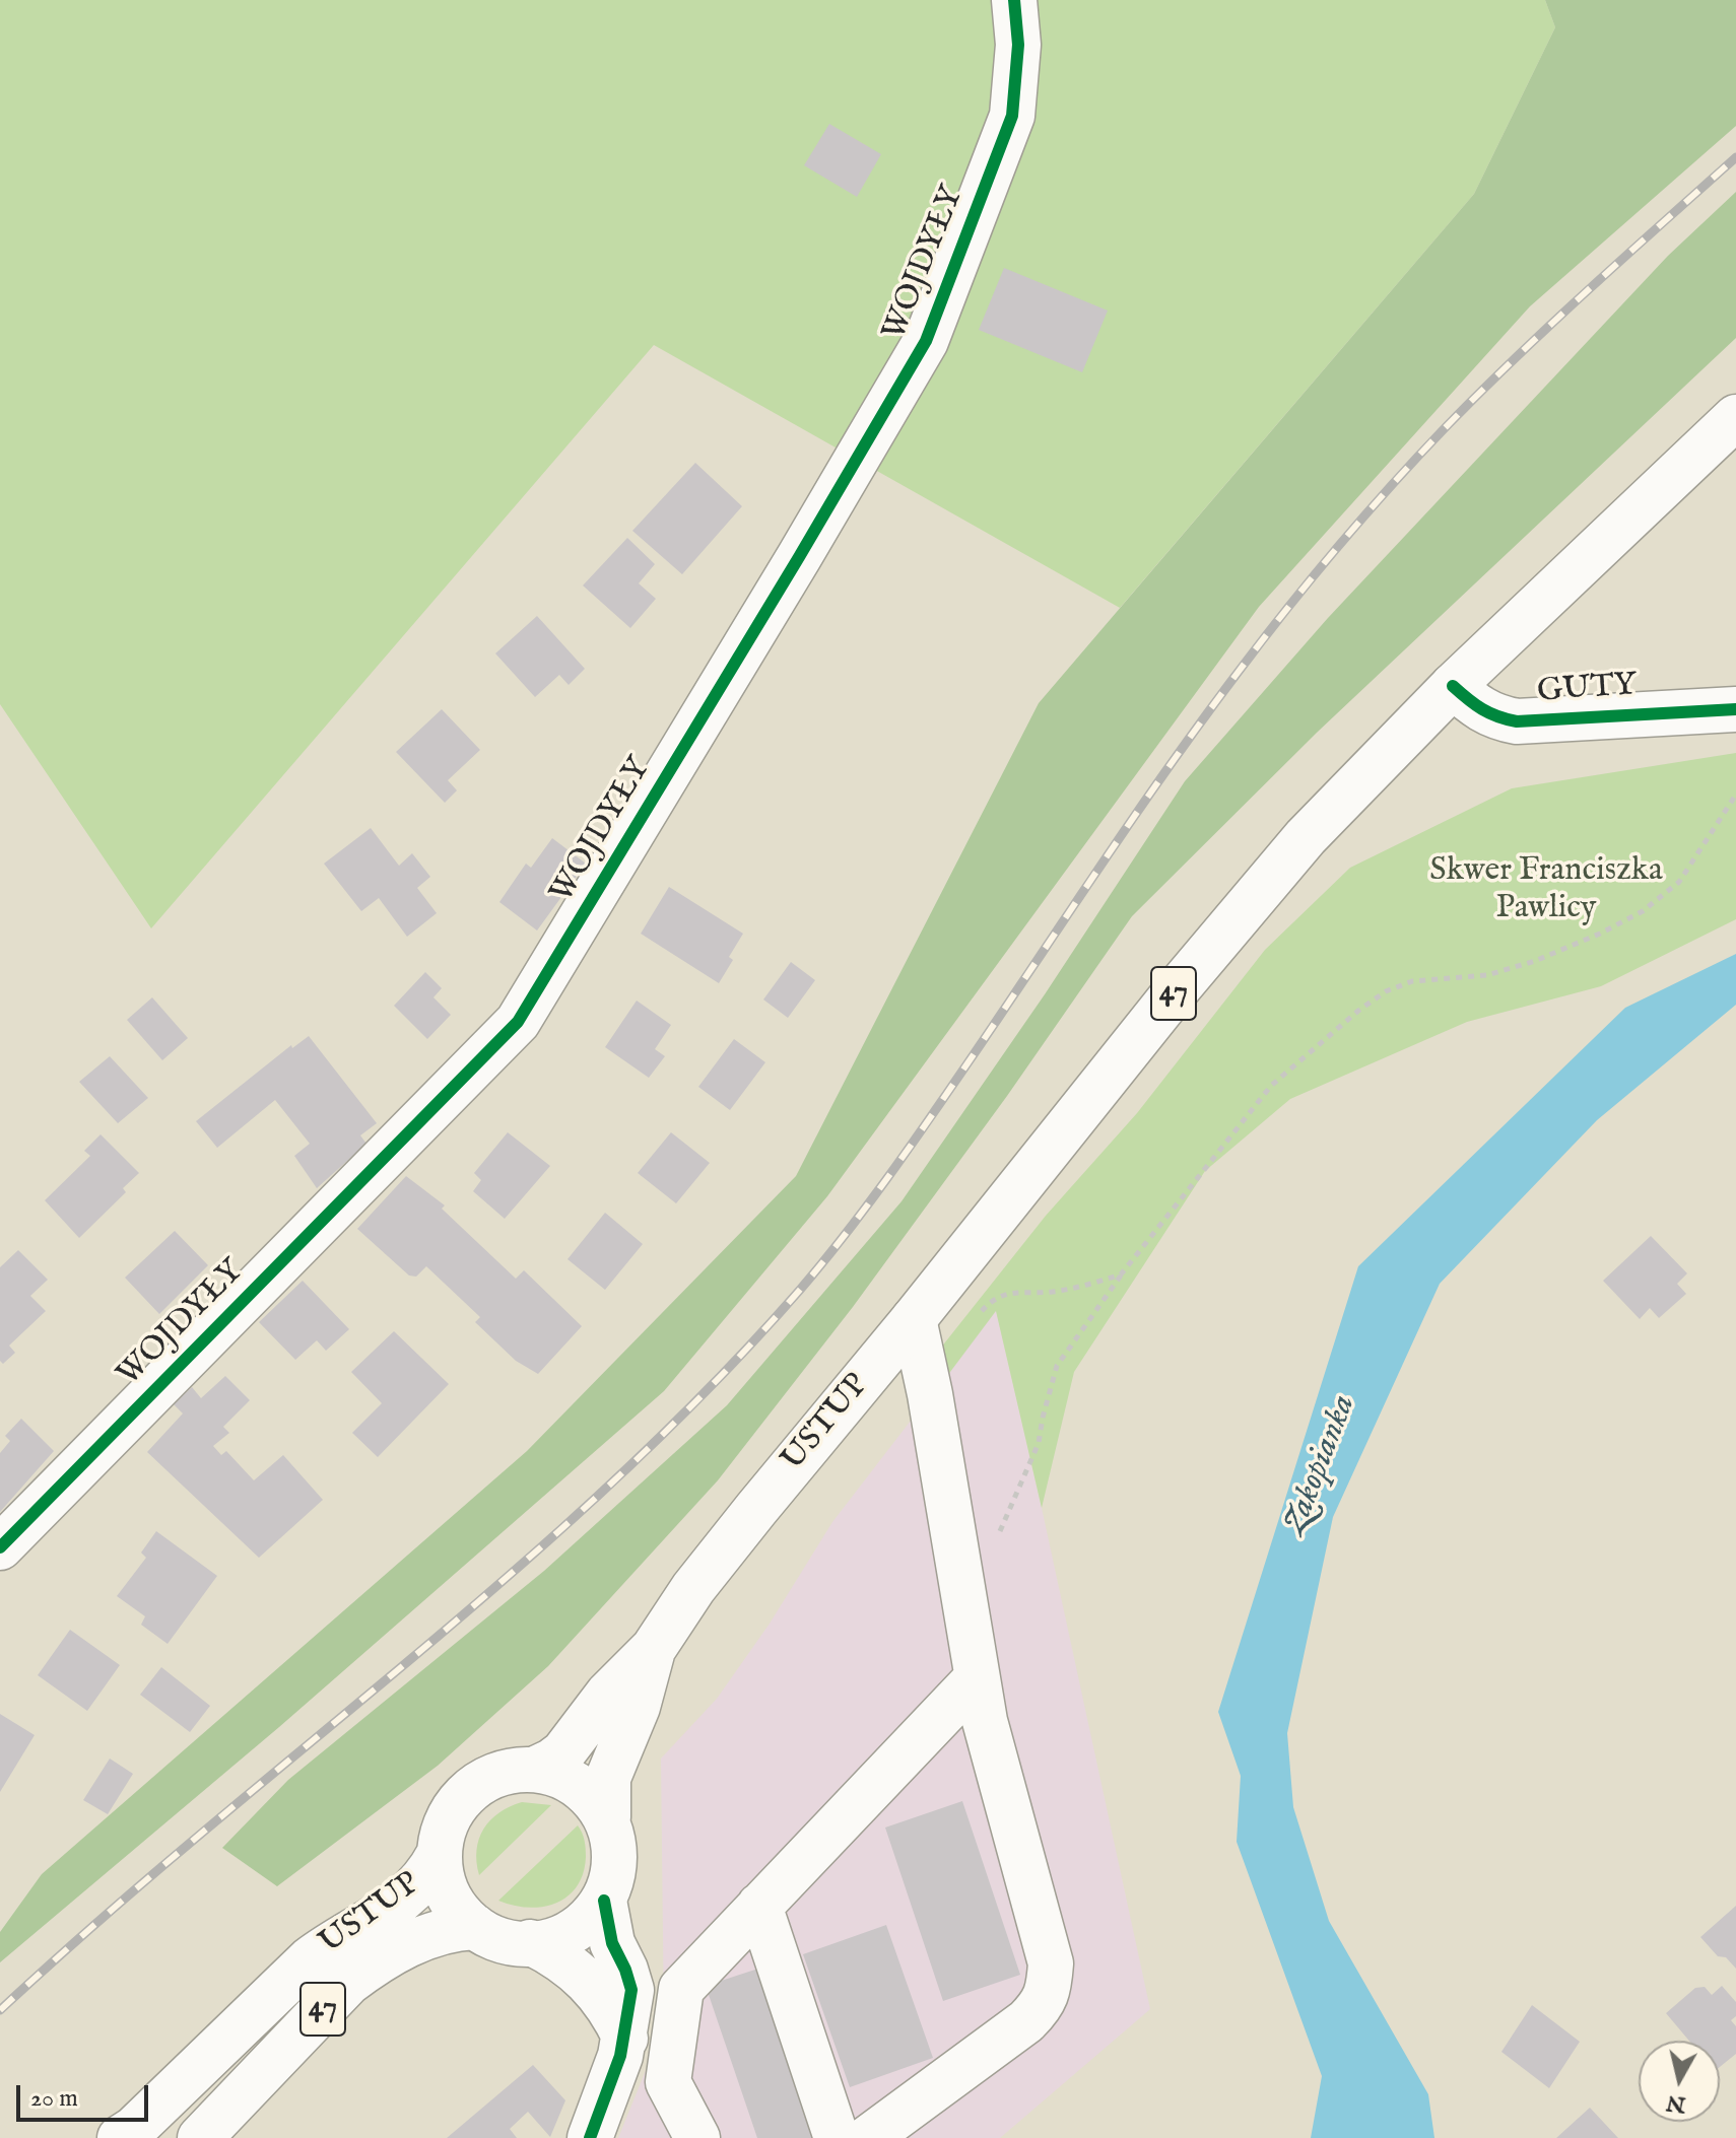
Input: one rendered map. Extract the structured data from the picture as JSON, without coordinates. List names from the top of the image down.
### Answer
{
  "streets": {
    "main road": [
      "WOJDYŁY",
      "GUTY",
      "47",
      "USTUP"
    ]
  },
  "crossings": [
    ["GUTY", "47"],
    ["47", "USTUP"]
  ],
  "water": ["Zakopianka"],
  "parks": ["Skwer Franciszka Pawlicy"],
  "scale_bar": "20 m",
  "north": "bottom"
}
